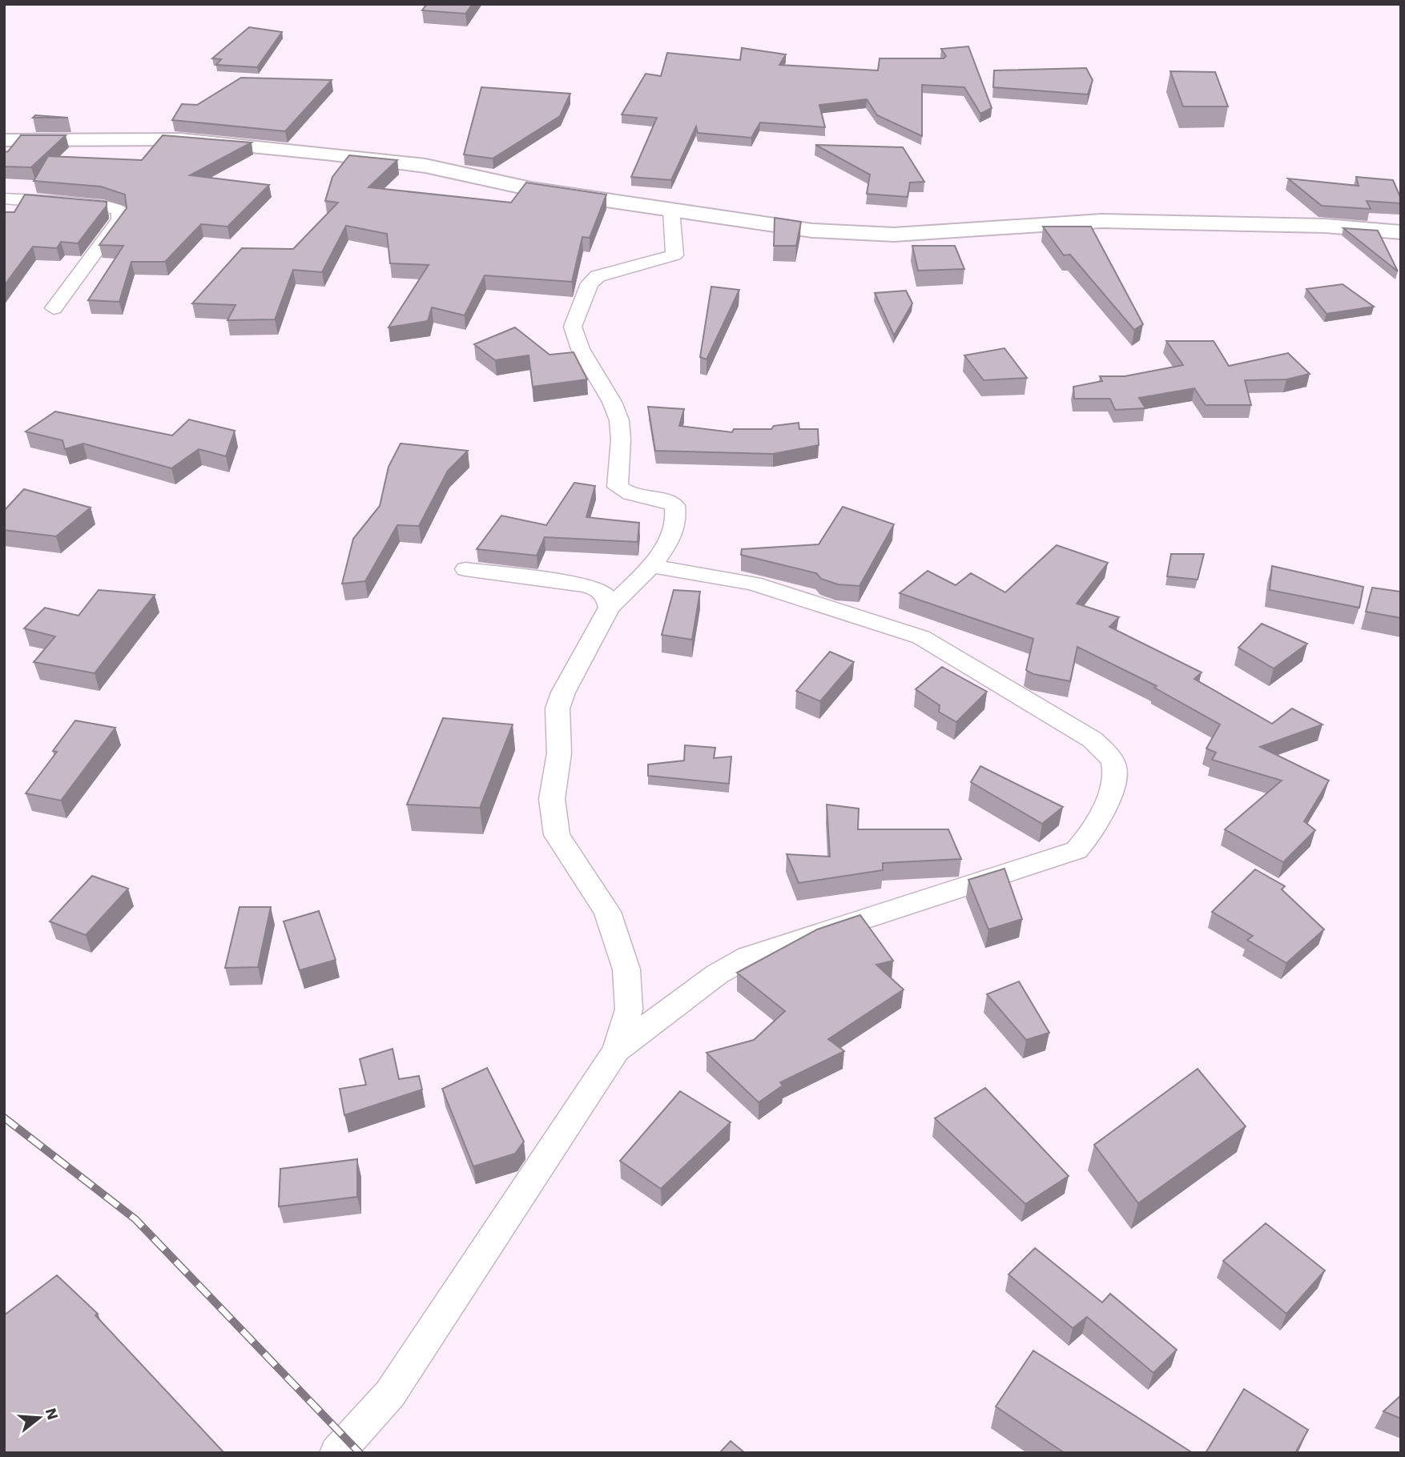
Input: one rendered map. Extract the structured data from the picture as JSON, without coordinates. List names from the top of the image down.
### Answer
{
  "north": "right"
}
